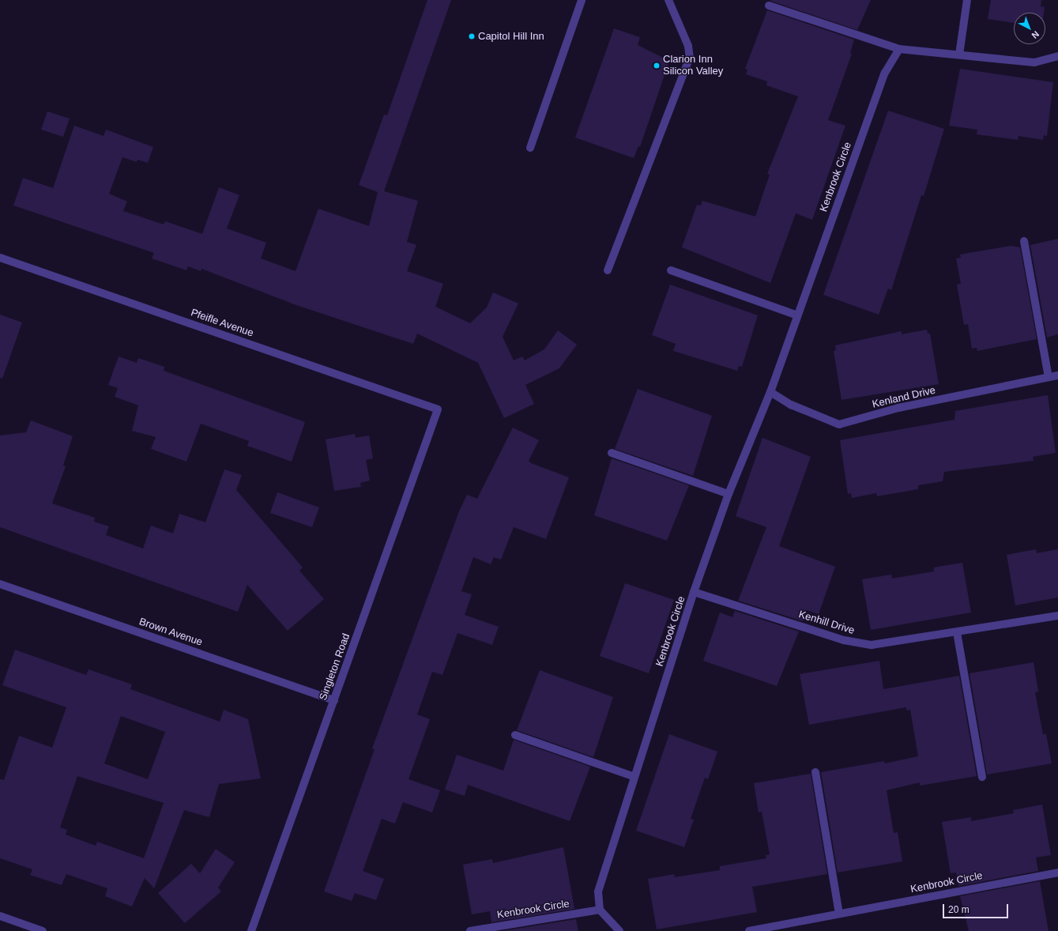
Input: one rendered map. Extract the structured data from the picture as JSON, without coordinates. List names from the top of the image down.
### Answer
{
  "streets": {
    "street": [
      "Kenbrook Circle",
      "Pfeifle Avenue",
      "Kenland Drive",
      "Kenhill Drive",
      "Brown Avenue",
      "Singleton Road"
    ]
  },
  "crossings": [
    ["Kenbrook Circle", "Kenland Drive"],
    ["Kenbrook Circle", "Kenhill Drive"],
    ["Pfeifle Avenue", "Singleton Road"],
    ["Brown Avenue", "Singleton Road"]
  ],
  "places": ["Capitol Hill Inn", "Clarion Inn Silicon Valley"],
  "scale_bar": "20 m",
  "north": "bottom right"
}
